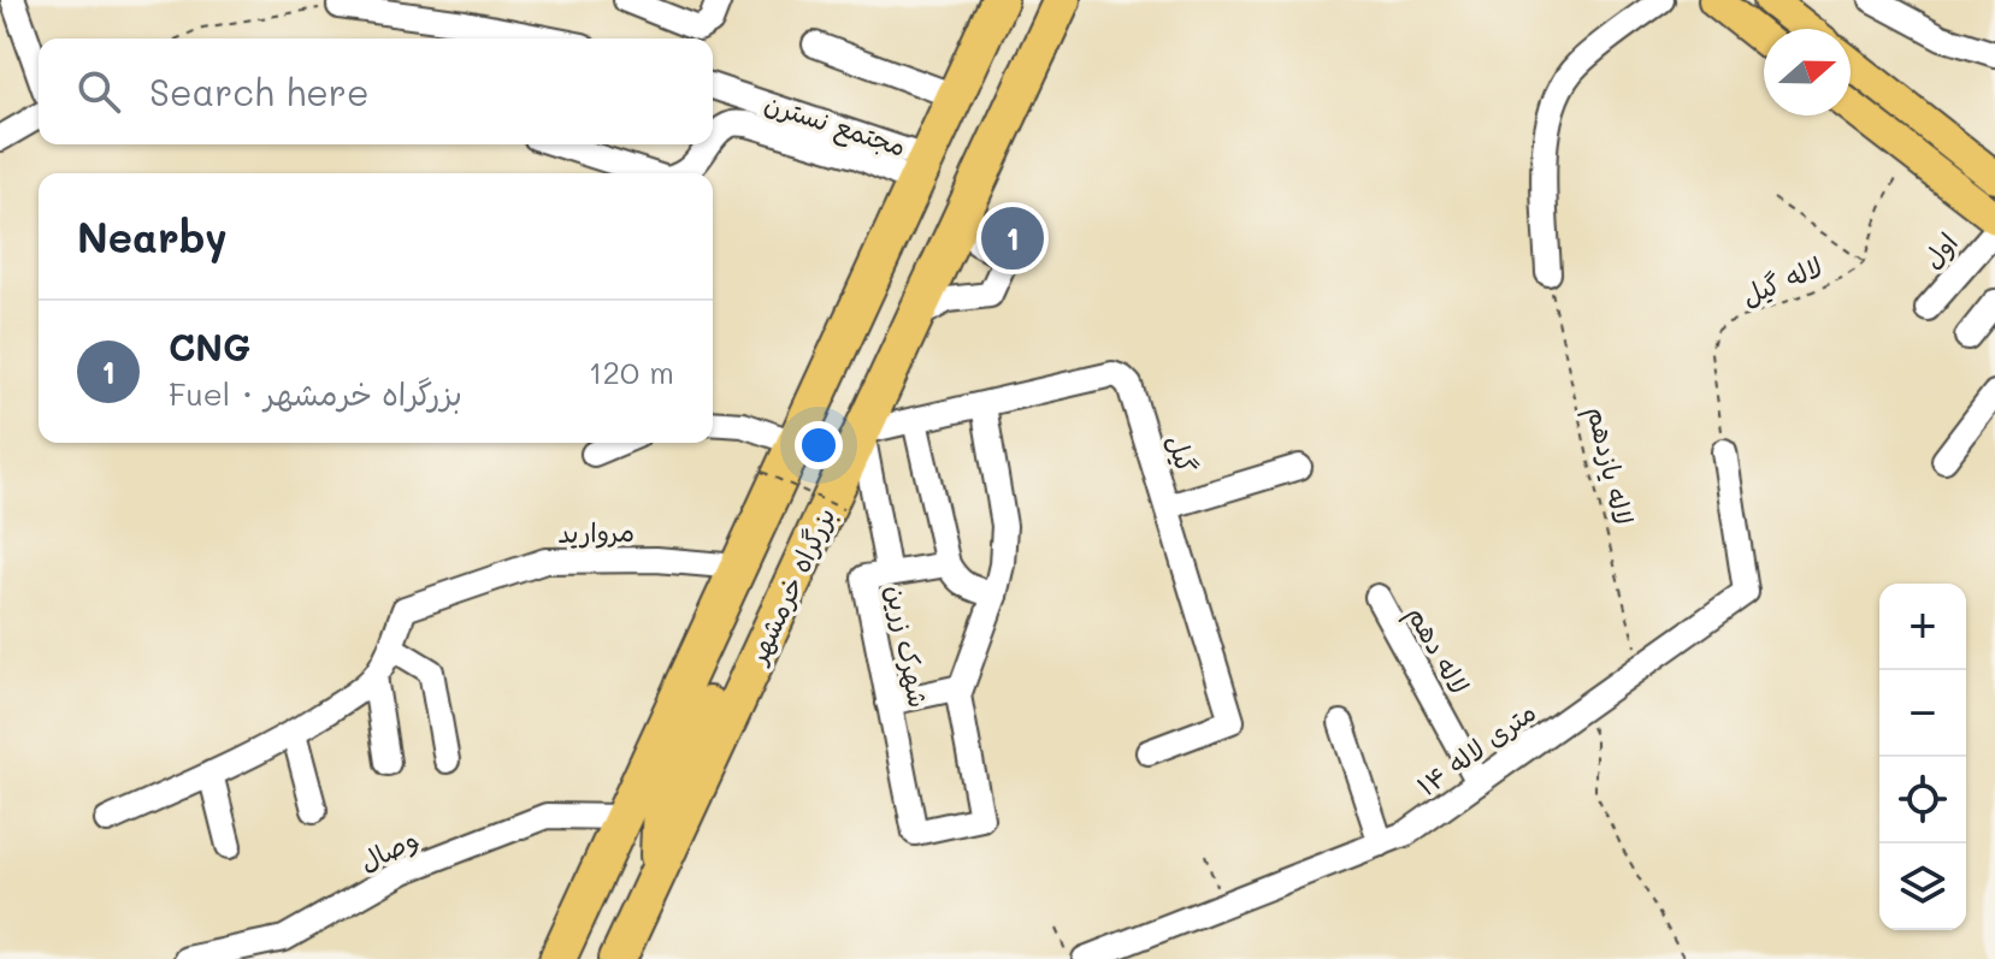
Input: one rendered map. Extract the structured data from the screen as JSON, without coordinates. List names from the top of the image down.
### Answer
{
  "streets": {
    "highway": ["بزرگراه خرمشهر"],
    "street": [
      "مجتمع نسترن",
      "اول",
      "گیل",
      "مروارید",
      "شهرک زرین",
      "لاله دهم",
      "۱۴ متری لاله",
      "وصال"
    ],
    "path": ["لاله گیل", "لاله یازدهم"]
  },
  "crossings": [
    ["مجتمع نسترن", "بزرگراه خرمشهر"],
    ["لاله گیل", "۱۴ متری لاله"],
    ["گیل", "بزرگراه خرمشهر"],
    ["گیل", "شهرک زرین"],
    ["لاله یازدهم", "۱۴ متری لاله"],
    ["مروارید", "بزرگراه خرمشهر"],
    ["بزرگراه خرمشهر", "شهرک زرین"],
    ["بزرگراه خرمشهر", "وصال"],
    ["لاله دهم", "۱۴ متری لاله"]
  ],
  "north": "right",
  "page": {
    "search": "Search here",
    "heading": "Nearby",
    "pins": "1",
    "list": [
      {
        "mark": "1",
        "name": "CNG",
        "note": "Fuel · بزرگراه خرمشهر",
        "value": "120 m"
      }
    ],
    "map_buttons": ["+", "−"]
  }
}
